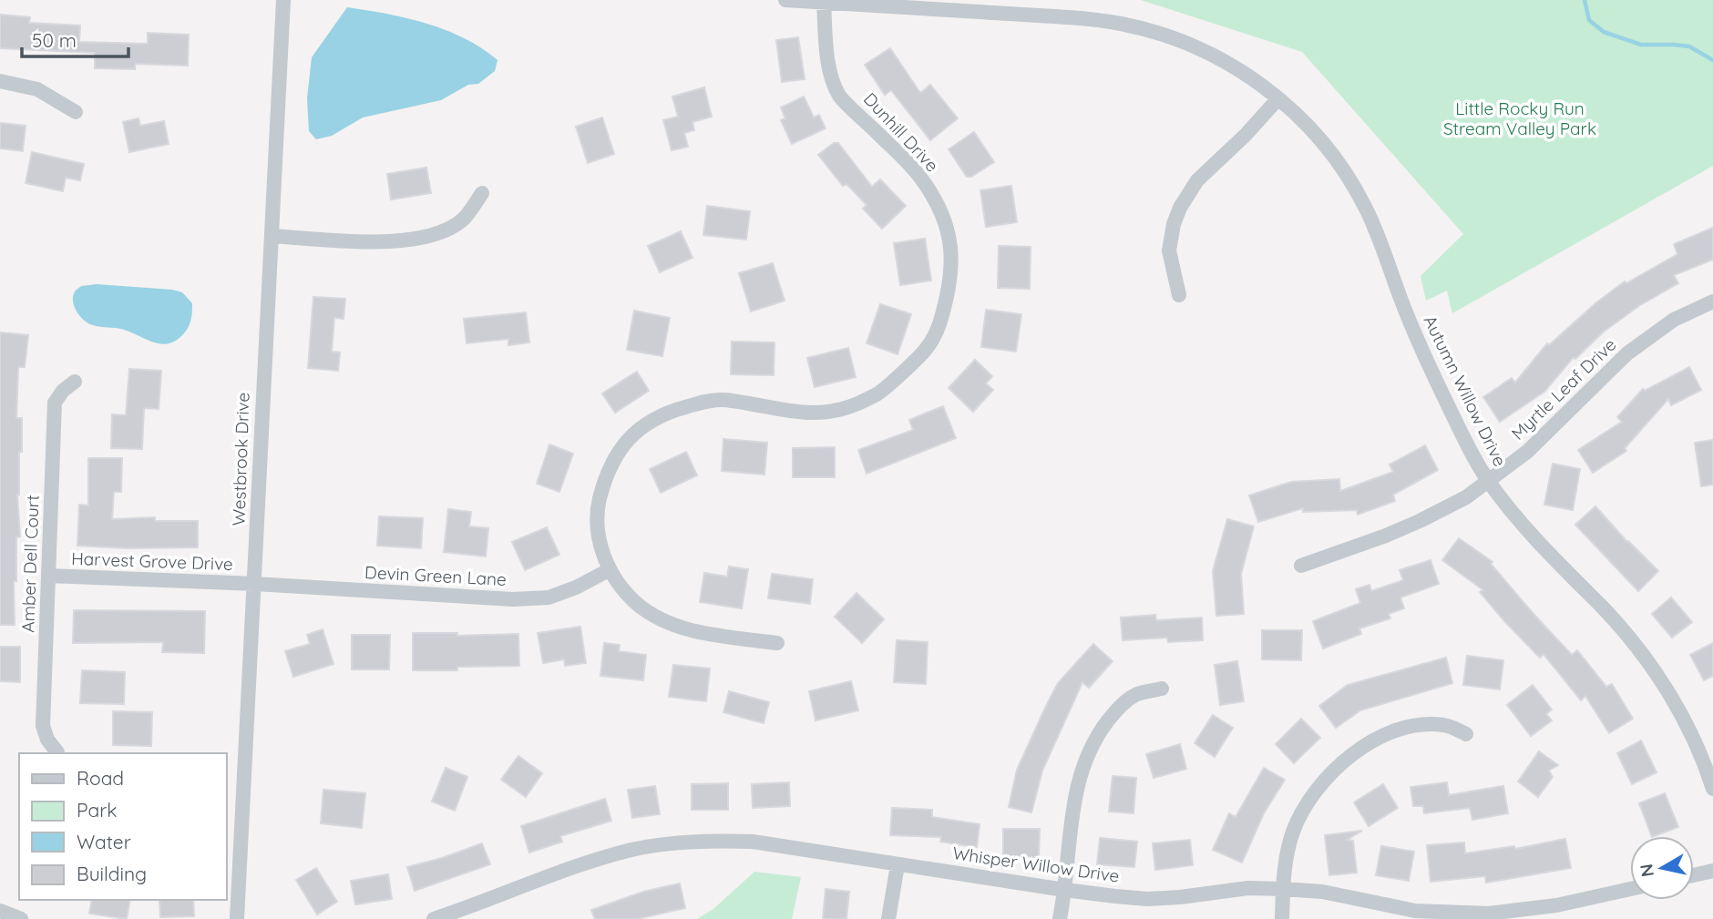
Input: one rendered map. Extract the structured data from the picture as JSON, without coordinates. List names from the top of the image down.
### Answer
{
  "streets": {
    "street": [
      "Dunhill Drive",
      "Myrtle Leaf Drive",
      "Autumn Willow Drive",
      "Westbrook Drive",
      "Harvest Grove Drive",
      "Amber Dell Court",
      "Devin Green Lane",
      "Whisper Willow Drive"
    ]
  },
  "crossings": [
    ["Dunhill Drive", "Autumn Willow Drive"],
    ["Dunhill Drive", "Devin Green Lane"],
    ["Myrtle Leaf Drive", "Autumn Willow Drive"],
    ["Westbrook Drive", "Harvest Grove Drive"],
    ["Westbrook Drive", "Devin Green Lane"],
    ["Harvest Grove Drive", "Amber Dell Court"],
    ["Harvest Grove Drive", "Devin Green Lane"]
  ],
  "parks": ["Little Rocky Run Stream Valley Park"],
  "legend": [
    "Road",
    "Park",
    "Water",
    "Building"
  ],
  "scale_bar": "50 m",
  "north": "left"
}
